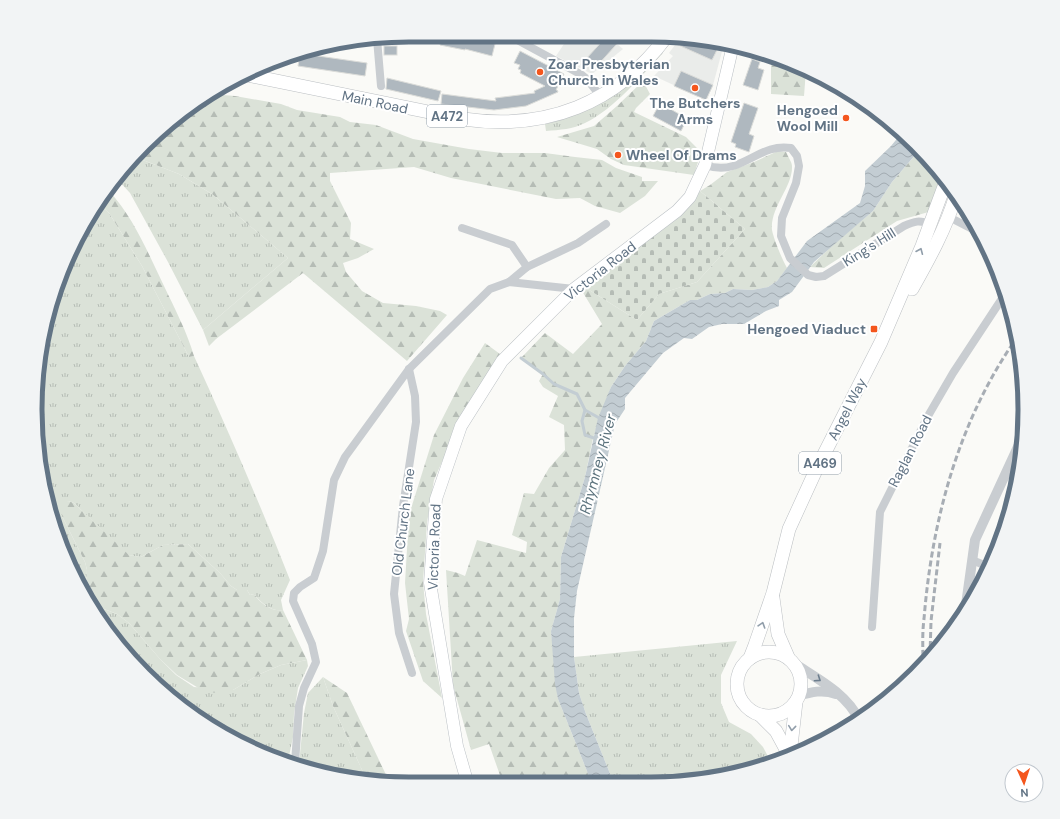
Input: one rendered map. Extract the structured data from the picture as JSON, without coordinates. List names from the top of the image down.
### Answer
{
  "streets": {
    "main road": [
      "Main Road",
      "A472",
      "Victoria Road",
      "Angel Way",
      "A469"
    ],
    "street": ["King's Hill", "Raglan Road", "Old Church Lane"]
  },
  "crossings": [
    ["King's Hill", "Victoria Road"],
    ["King's Hill", "A469"],
    ["Angel Way", "A469"]
  ],
  "water": ["Rhymney River"],
  "places": {
    "other": [
      "Zoar Presbyterian Church in Wales",
      "The Butchers Arms",
      "Hengoed Wool Mill",
      "Wheel Of Drams"
    ],
    "transit": ["Hengoed Viaduct"]
  },
  "north": "bottom"
}
